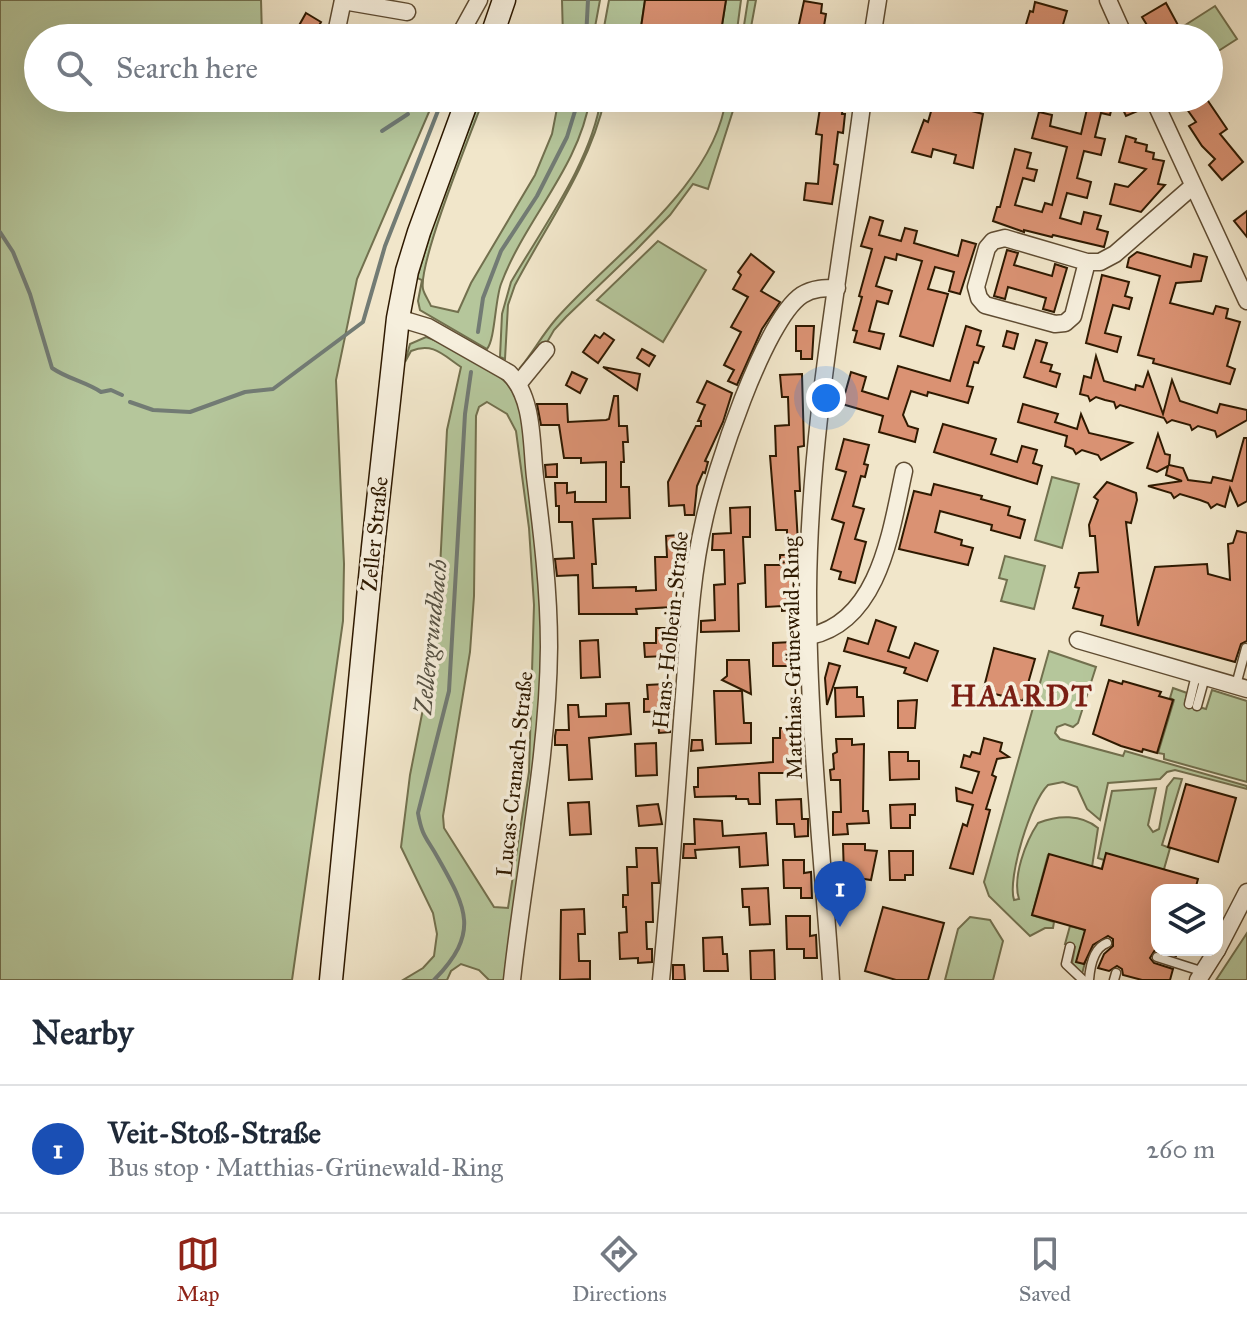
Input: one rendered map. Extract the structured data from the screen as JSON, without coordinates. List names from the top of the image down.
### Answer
{
  "streets": {
    "street": [
      "Zeller Straße",
      "Hans-Holbein-Straße",
      "Matthias-Grünewald-Ring",
      "Lucas-Cranach-Straße"
    ]
  },
  "crossings": [
    ["Hans-Holbein-Straße", "Matthias-Grünewald-Ring"]
  ],
  "districts": ["HAARDT"],
  "water": ["Zellergrundbach"],
  "page": {
    "search": "Search here",
    "pins": "1",
    "heading": "Nearby",
    "list": [
      {
        "mark": "1",
        "name": "Veit-Stoß-Straße",
        "note": "Bus stop · Matthias-Grünewald-Ring",
        "value": "260 m"
      }
    ],
    "nav": ["Map", "Directions", "Saved"]
  }
}
